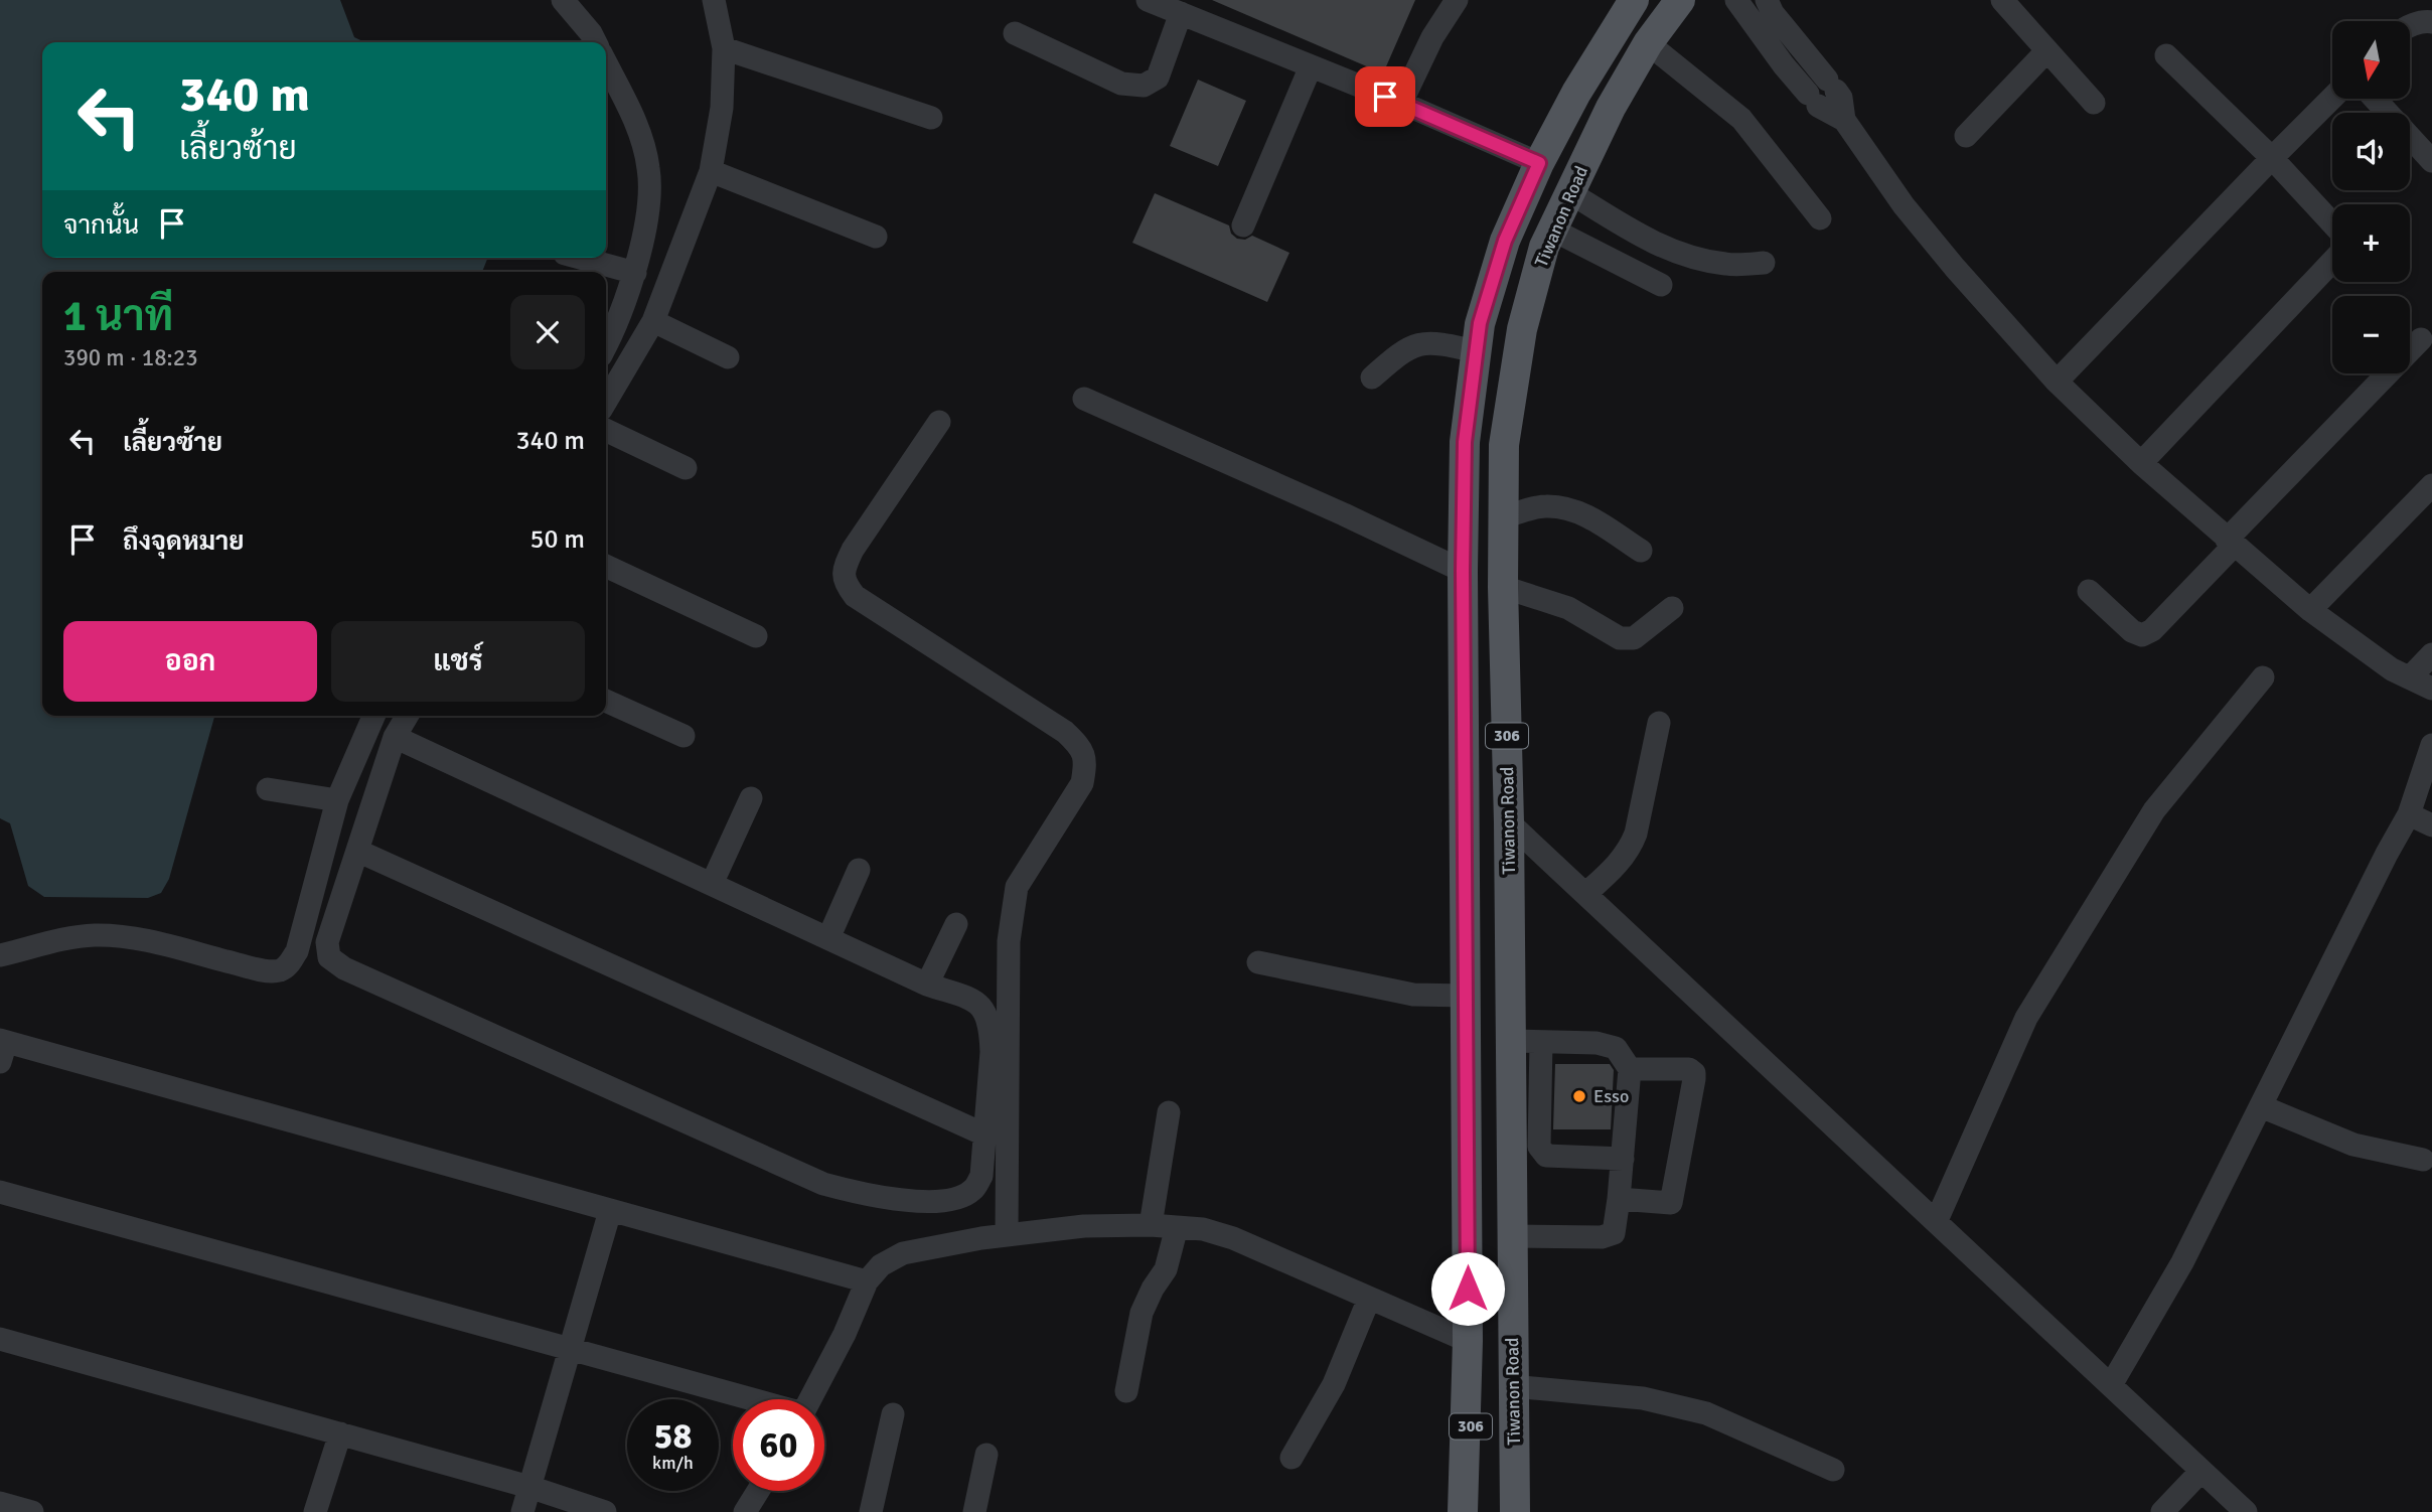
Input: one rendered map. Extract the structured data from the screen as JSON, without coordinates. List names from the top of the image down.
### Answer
{
  "streets": {
    "main road": ["Tiwanon Road", "306"]
  },
  "places": ["Esso"],
  "north": "bottom",
  "page": {
    "map_buttons": ["+", "−"],
    "turn": ["340 m", "เลี้ยวซ้าย"],
    "then": "จากนั้น",
    "heading": ["1 นาที", "390 m · 18:23"],
    "list": [
      {
        "name": "เลี้ยวซ้าย",
        "value": "340 m"
      },
      {
        "name": "ถึงจุดหมาย",
        "value": "50 m"
      }
    ],
    "buttons": ["ออก", "แชร์"],
    "speed": "58 km/h",
    "limit": "60"
  }
}
